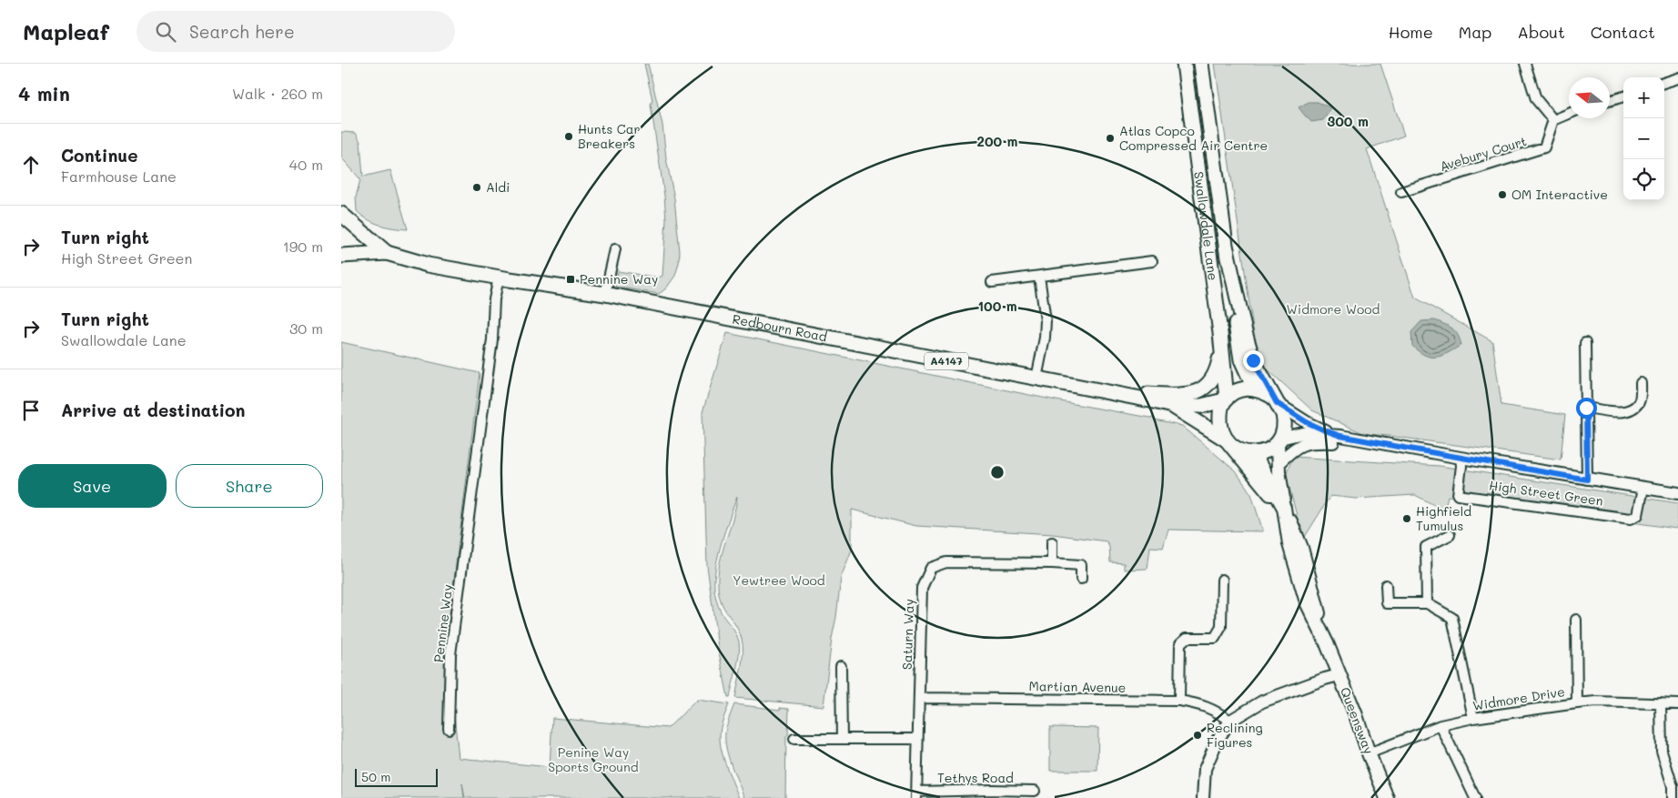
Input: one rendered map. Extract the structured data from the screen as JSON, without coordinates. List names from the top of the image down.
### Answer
{
  "streets": {
    "main road": [
      "Swallowdale Lane",
      "Redbourn Road",
      "A4147",
      "Queensway"
    ],
    "street": [
      "Avebury Court",
      "High Street Green",
      "Pennine Way",
      "Saturn Way",
      "Martian Avenue",
      "Widmore Drive",
      "Tethys Road"
    ]
  },
  "crossings": [
    ["Swallowdale Lane", "Redbourn Road"],
    ["Swallowdale Lane", "High Street Green"],
    ["Swallowdale Lane", "Queensway"],
    ["Redbourn Road", "High Street Green"],
    ["Redbourn Road", "Pennine Way"],
    ["Redbourn Road", "Queensway"],
    ["High Street Green", "Queensway"],
    ["Saturn Way", "Martian Avenue"],
    ["Saturn Way", "Tethys Road"],
    ["Widmore Drive", "Queensway"]
  ],
  "parks": ["Widmore Wood", "Yewtree Wood", "Penine Way Sports Ground"],
  "places": {
    "other": [
      "Hunts Car Breakers",
      "Atlas Copco Compressed Air Centre",
      "Aldi",
      "OM Interactive",
      "Highfield Tumulus",
      "Reclining Figures"
    ],
    "transit": ["Pennine Way"]
  },
  "scale_bar": "50 m",
  "north": "left",
  "page": {
    "header": "Mapleaf",
    "search": "Search here",
    "nav": [
      "Home",
      "Map",
      "About",
      "Contact"
    ],
    "heading": ["4 min", "Walk · 260 m"],
    "map_buttons": ["+", "−"],
    "list": [
      ["Continue", "Farmhouse Lane", "40 m"],
      ["Turn right", "High Street Green", "190 m"],
      ["Turn right", "Swallowdale Lane", "30 m"],
      "Arrive at destination"
    ],
    "buttons": ["Save", "Share"],
    "scale": "50 m"
  },
  "rings": ["300 m", "200 m", "100 m"]
}
